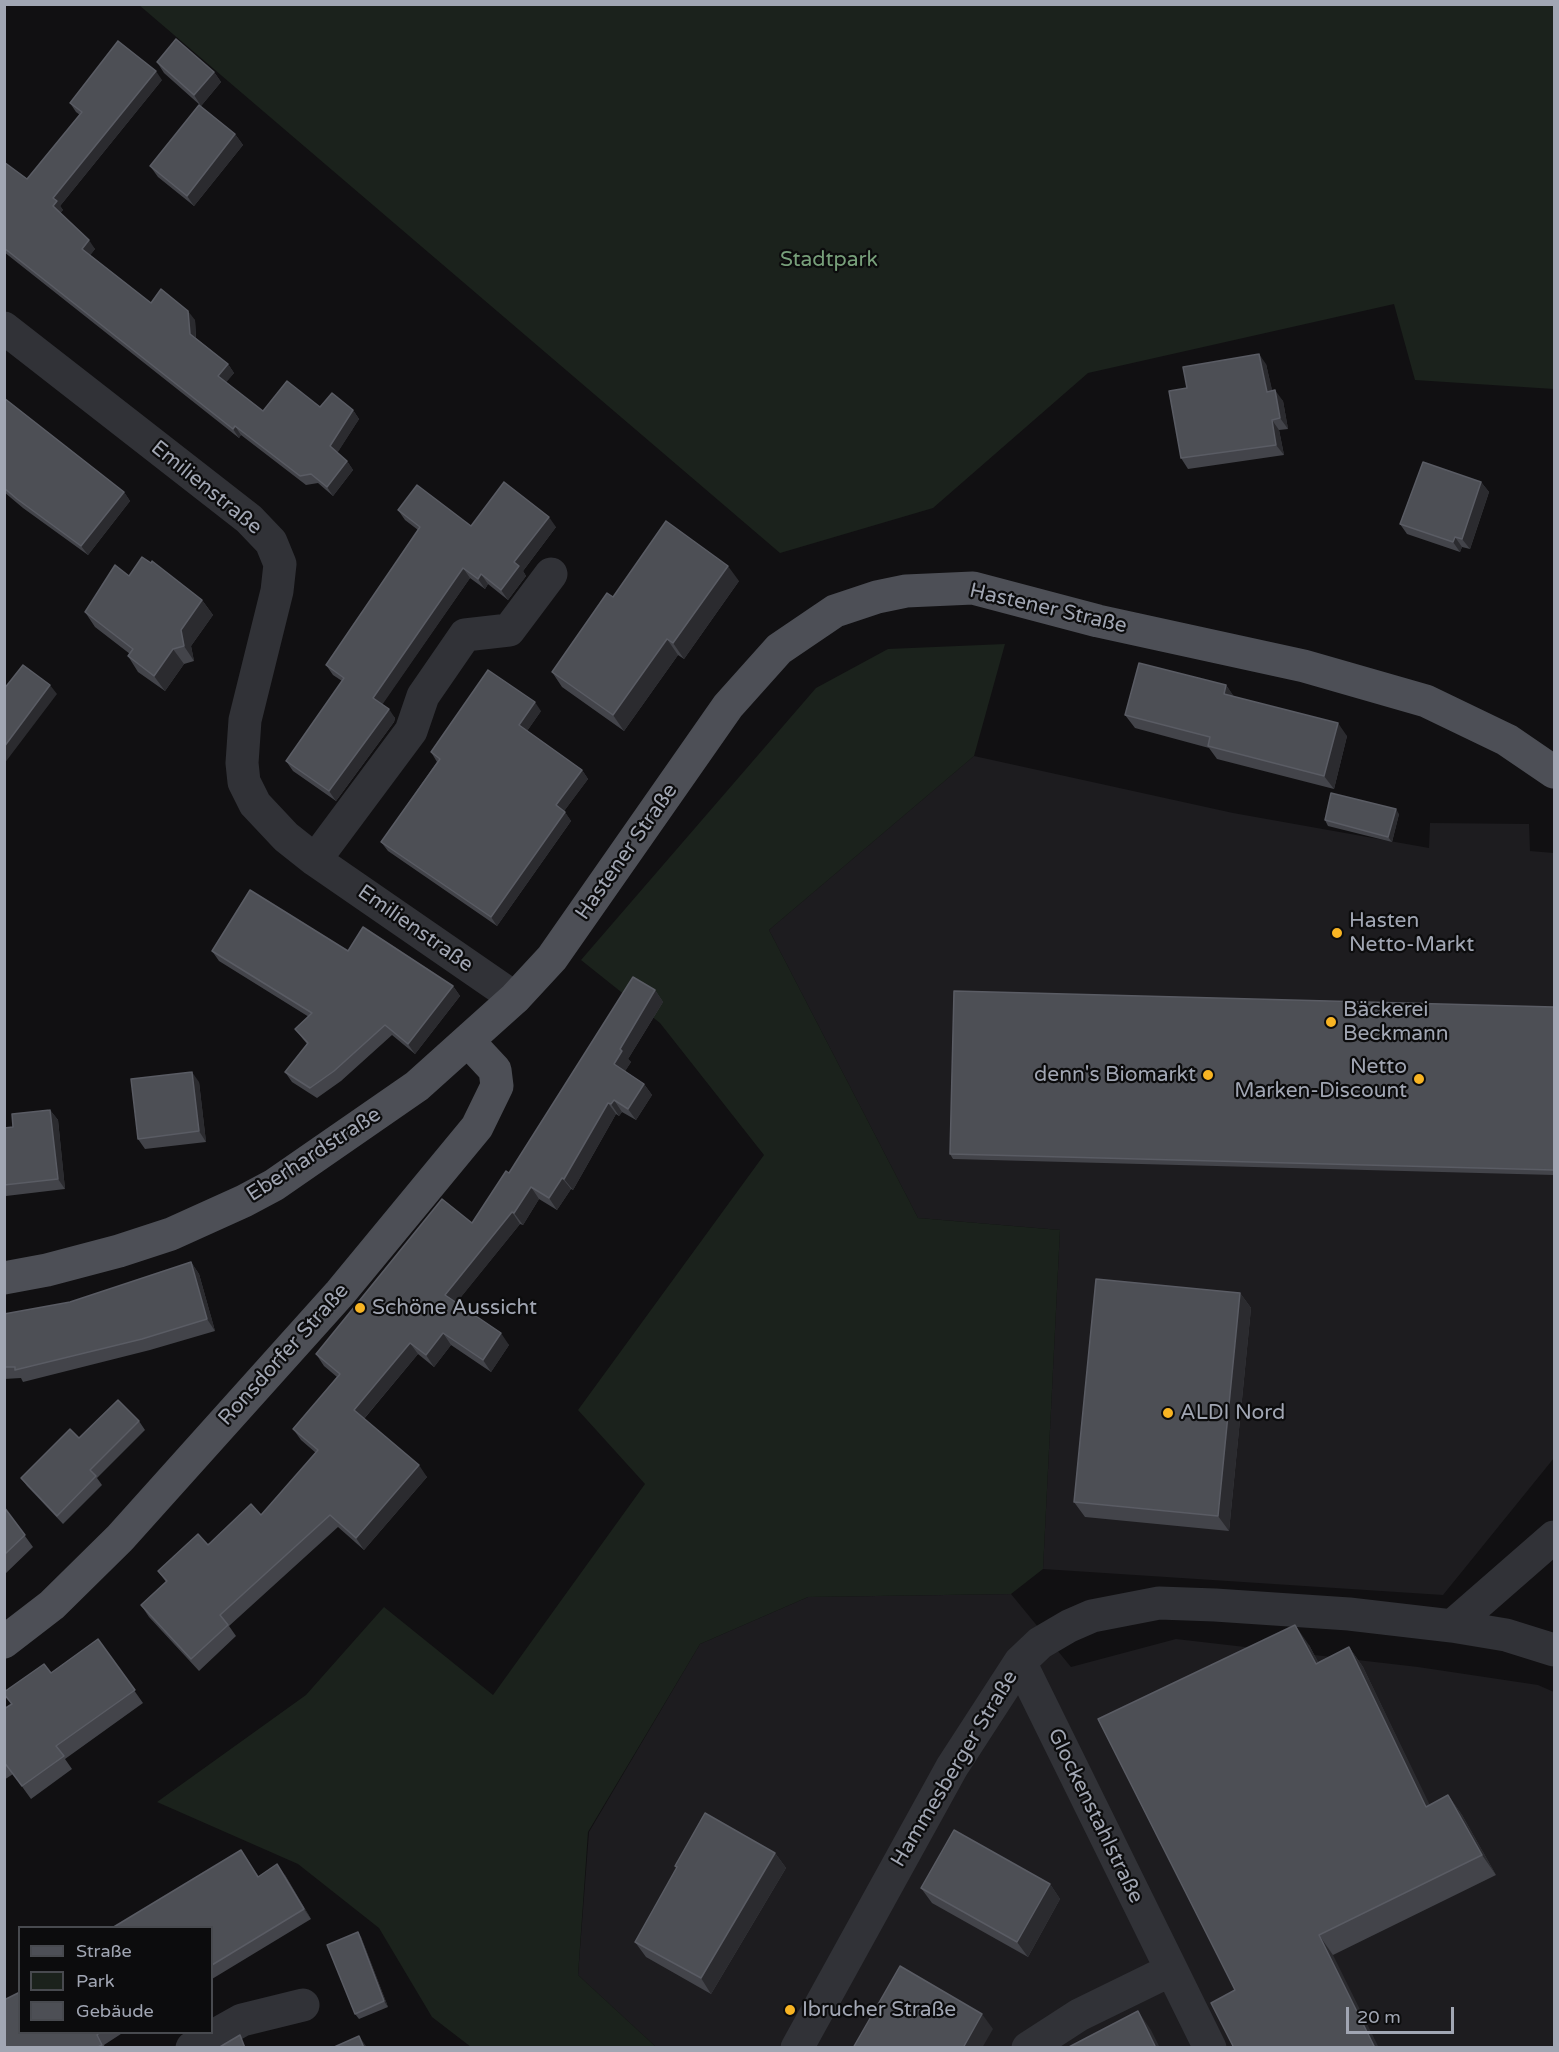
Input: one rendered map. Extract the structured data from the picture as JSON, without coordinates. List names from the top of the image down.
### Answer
{
  "streets": {
    "main road": ["Hastener Straße", "Eberhardstraße", "Ronsdorfer Straße"],
    "street": ["Emilienstraße", "Hammesberger Straße", "Glockenstahlstraße"]
  },
  "crossings": [
    ["Emilienstraße", "Hastener Straße"],
    ["Hastener Straße", "Eberhardstraße"],
    ["Hastener Straße", "Ronsdorfer Straße"],
    ["Eberhardstraße", "Ronsdorfer Straße"],
    ["Hammesberger Straße", "Glockenstahlstraße"]
  ],
  "parks": ["Stadtpark"],
  "places": [
    "Hasten Netto-Markt",
    "Bäckerei Beckmann",
    "denn's Biomarkt",
    "Netto Marken-Discount",
    "Schöne Aussicht",
    "ALDI Nord",
    "Ibrucher Straße"
  ],
  "legend": ["Straße", "Park", "Gebäude"],
  "scale_bar": "20 m"
}
